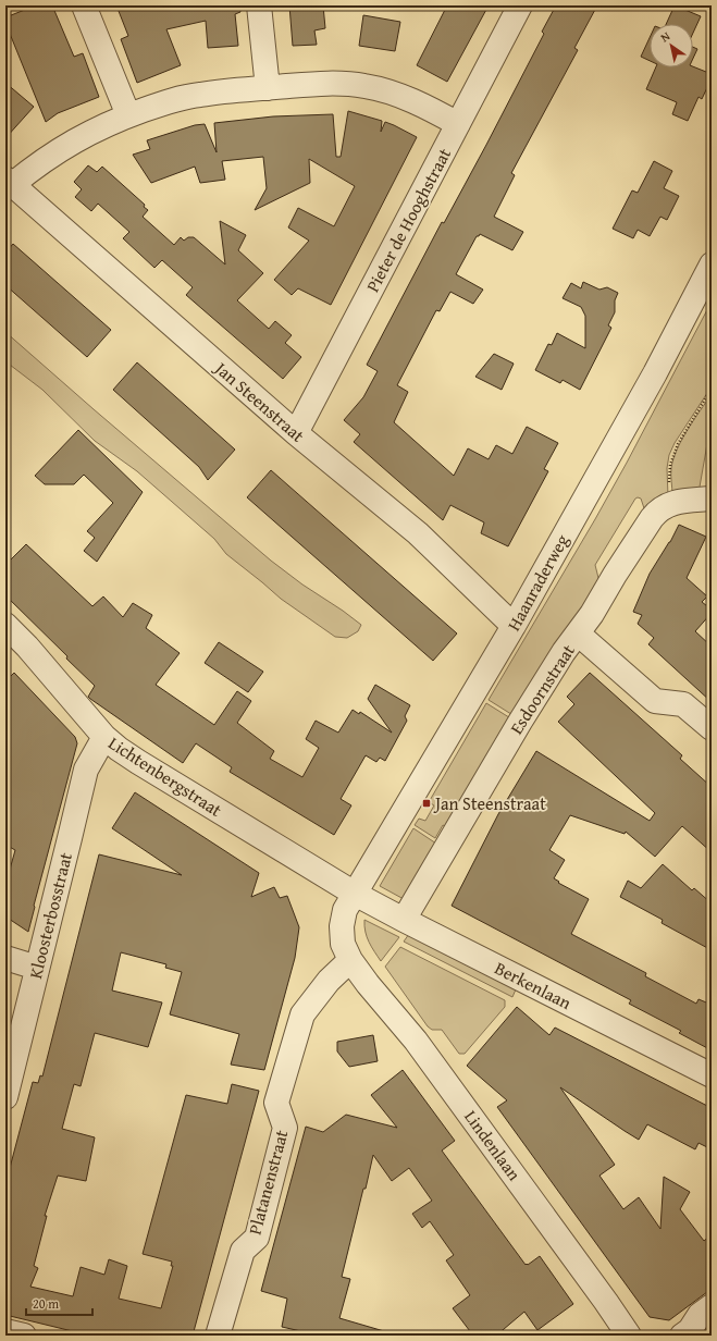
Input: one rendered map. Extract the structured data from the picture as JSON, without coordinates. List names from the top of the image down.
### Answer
{
  "streets": {
    "street": [
      "Pieter de Hooghstraat",
      "Jan Steenstraat",
      "Haanraderweg",
      "Esdoornstraat",
      "Lichtenbergstraat",
      "Kloosterbosstraat",
      "Berkenlaan",
      "Lindenlaan",
      "Platanenstraat"
    ]
  },
  "crossings": [
    ["Pieter de Hooghstraat", "Jan Steenstraat"],
    ["Jan Steenstraat", "Haanraderweg"],
    ["Haanraderweg", "Lichtenbergstraat"],
    ["Haanraderweg", "Berkenlaan"],
    ["Esdoornstraat", "Berkenlaan"],
    ["Lichtenbergstraat", "Kloosterbosstraat"],
    ["Lichtenbergstraat", "Berkenlaan"],
    ["Lindenlaan", "Platanenstraat"]
  ],
  "places": {
    "transit": ["Jan Steenstraat"]
  },
  "scale_bar": "20 m",
  "north": "top left"
}
